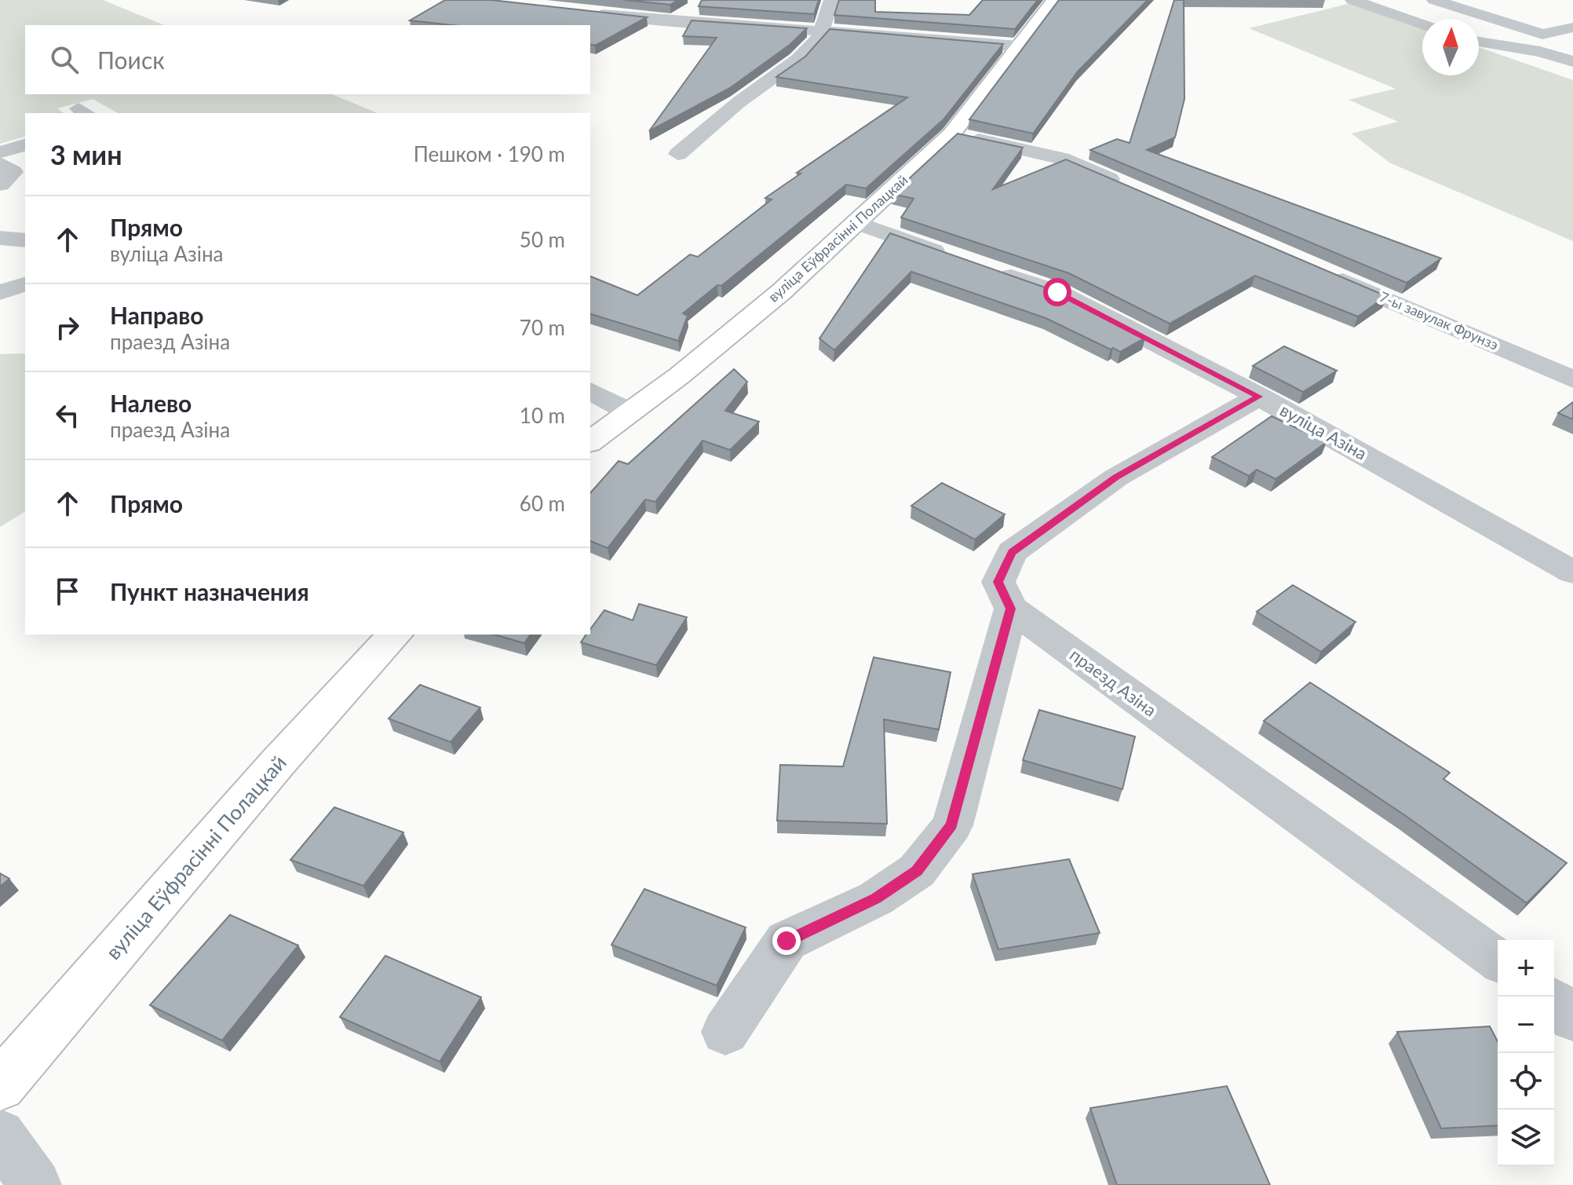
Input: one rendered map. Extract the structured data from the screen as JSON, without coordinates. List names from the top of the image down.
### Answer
{
  "streets": {
    "main road": ["вуліца Еўфрасінні Полацкай"],
    "street": ["7-ы завулак Фрунзэ", "вуліца Азіна", "праезд Азіна"]
  },
  "north": "top",
  "page": {
    "search": "Поиск",
    "heading": ["3 мин", "Пешком · 190 m"],
    "list": [
      ["Прямо", "вуліца Азіна", "50 m"],
      ["Направо", "праезд Азіна", "70 m"],
      ["Налево", "праезд Азіна", "10 m"],
      ["Прямо", "60 m"],
      "Пункт назначения"
    ],
    "map_buttons": ["+", "−"]
  }
}
